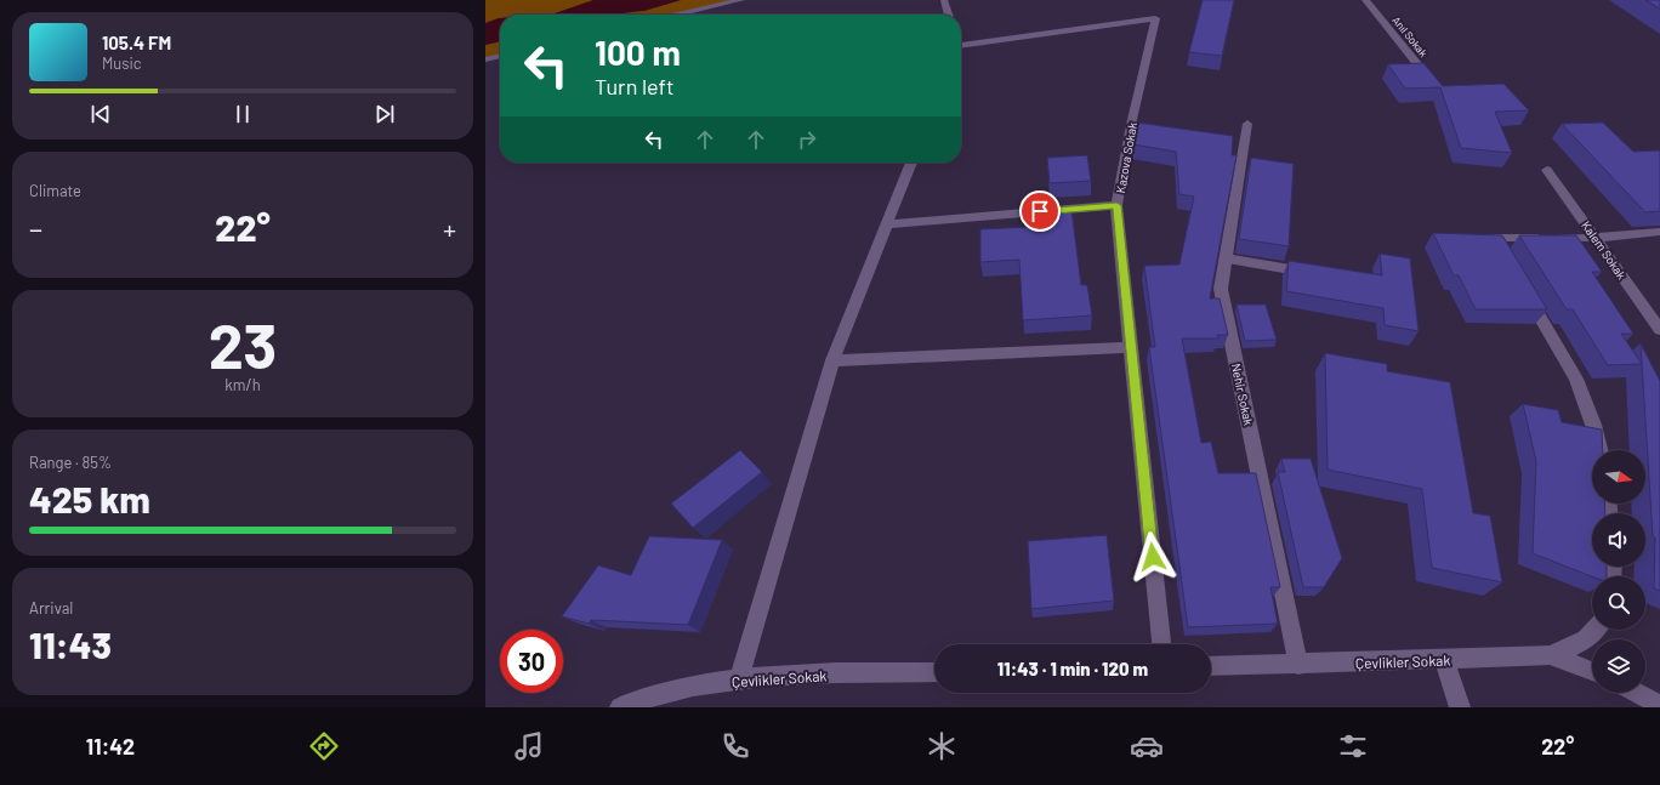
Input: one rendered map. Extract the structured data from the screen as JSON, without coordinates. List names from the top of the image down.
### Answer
{
  "streets": {
    "street": [
      "Anıl Sokak",
      "Kazova Sokak",
      "Kalem Sokak",
      "Nehir Sokak",
      "Çevlikler Sokak"
    ]
  },
  "crossings": [
    ["Nehir Sokak", "Çevlikler Sokak"]
  ],
  "north": "right",
  "page": {
    "turn": ["100 m", "Turn left"],
    "song": ["105.4 FM", "Music"],
    "tile": [
      "Climate",
      ["23", "km/h"],
      ["Range · 85%", "425 km"],
      ["Arrival", "11:43"]
    ],
    "heat": ["−", "22°", "+"],
    "limit": "30",
    "trip": "11:43 · 1 min · 120 m",
    "tabs": ["11:42", "22°"]
  }
}
